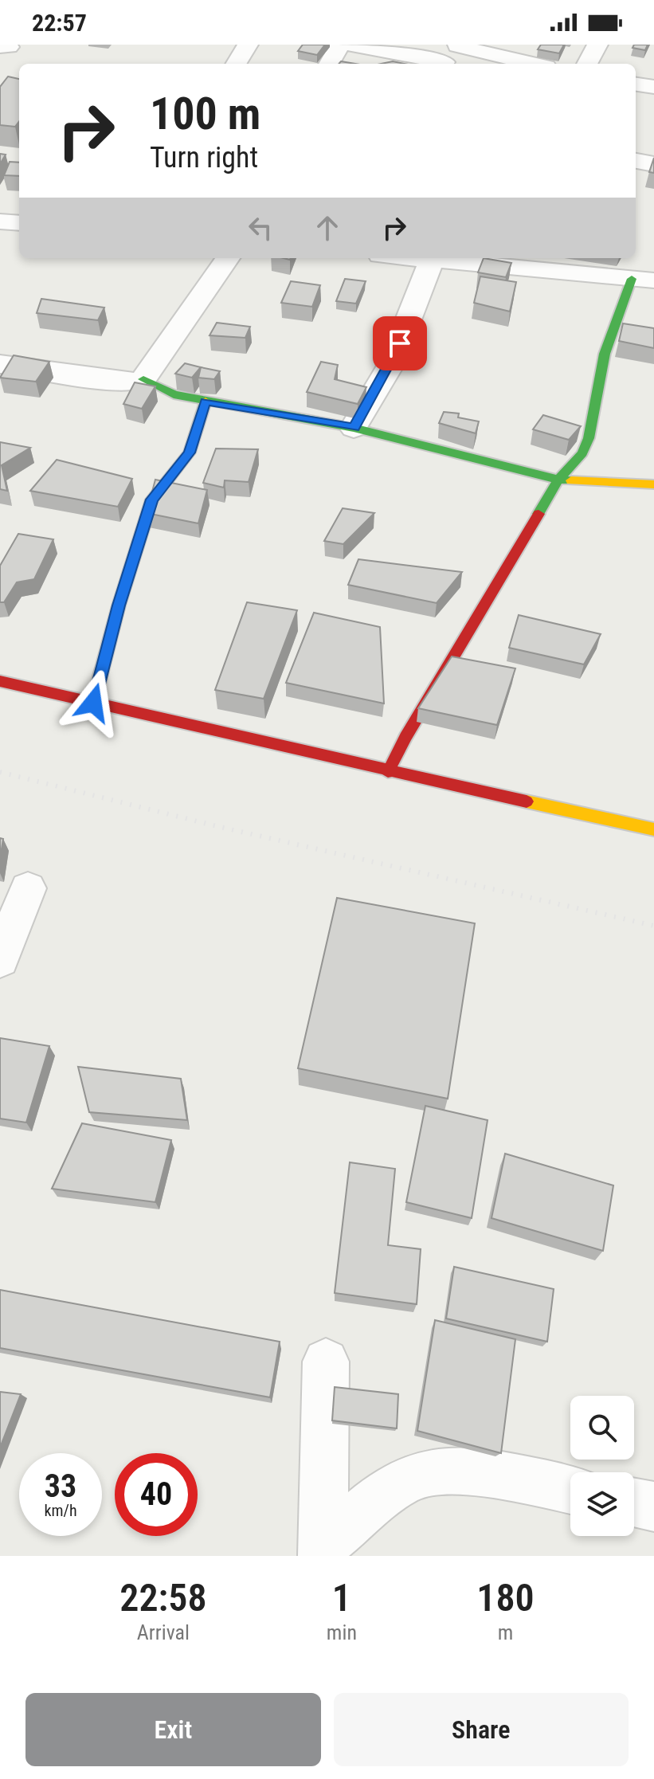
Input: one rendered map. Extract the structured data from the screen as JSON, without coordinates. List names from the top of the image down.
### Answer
{
  "page": {
    "status": "22:57",
    "turn": ["100 m", "Turn right"],
    "speed": "33 km/h",
    "limit": "40",
    "eta": [
      "22:58",
      "Arrival",
      "1",
      "min",
      "180",
      "m"
    ],
    "buttons": ["Exit", "Share"]
  }
}
